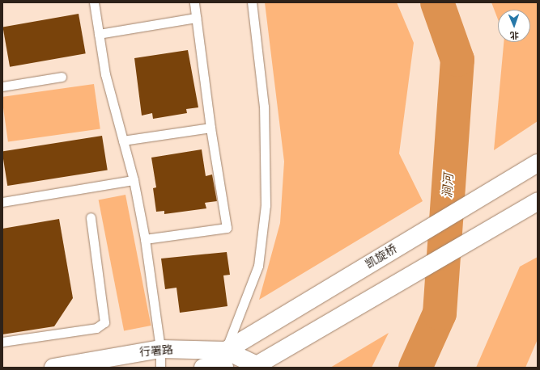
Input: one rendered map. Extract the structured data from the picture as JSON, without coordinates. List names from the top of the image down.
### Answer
{
  "streets": {
    "main road": ["凯旋桥", "行署路"]
  },
  "crossings": [
    ["凯旋桥", "行署路"]
  ],
  "water": ["涧河"],
  "north": "bottom"
}
